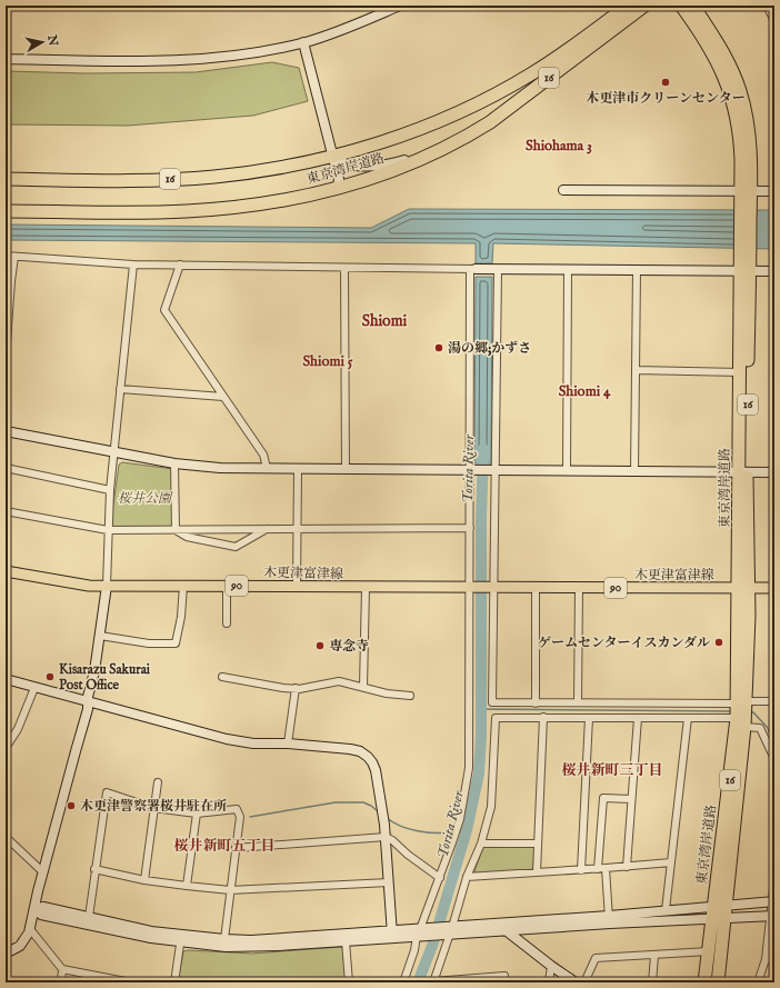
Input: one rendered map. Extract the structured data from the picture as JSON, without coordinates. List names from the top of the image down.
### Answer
{
  "streets": {
    "highway": ["16", "東京湾岸道路"],
    "main road": ["木更津富津線", "90"]
  },
  "crossings": [
    ["東京湾岸道路", "木更津富津線"],
    ["木更津富津線", "90"]
  ],
  "districts": [
    "Shiohama 3",
    "Shiomi",
    "Shiomi 5",
    "Shiomi 4",
    "桜井新町三丁目",
    "桜井新町五丁目"
  ],
  "water": ["Torita River"],
  "parks": ["桜井公園"],
  "places": [
    "木更津市クリーンセンター",
    "湯の郷;かずさ",
    "ゲームセンターイスカンダル",
    "専念寺",
    "Kisarazu Sakurai Post Office",
    "木更津警察署桜井駐在所"
  ],
  "north": "right"
}
